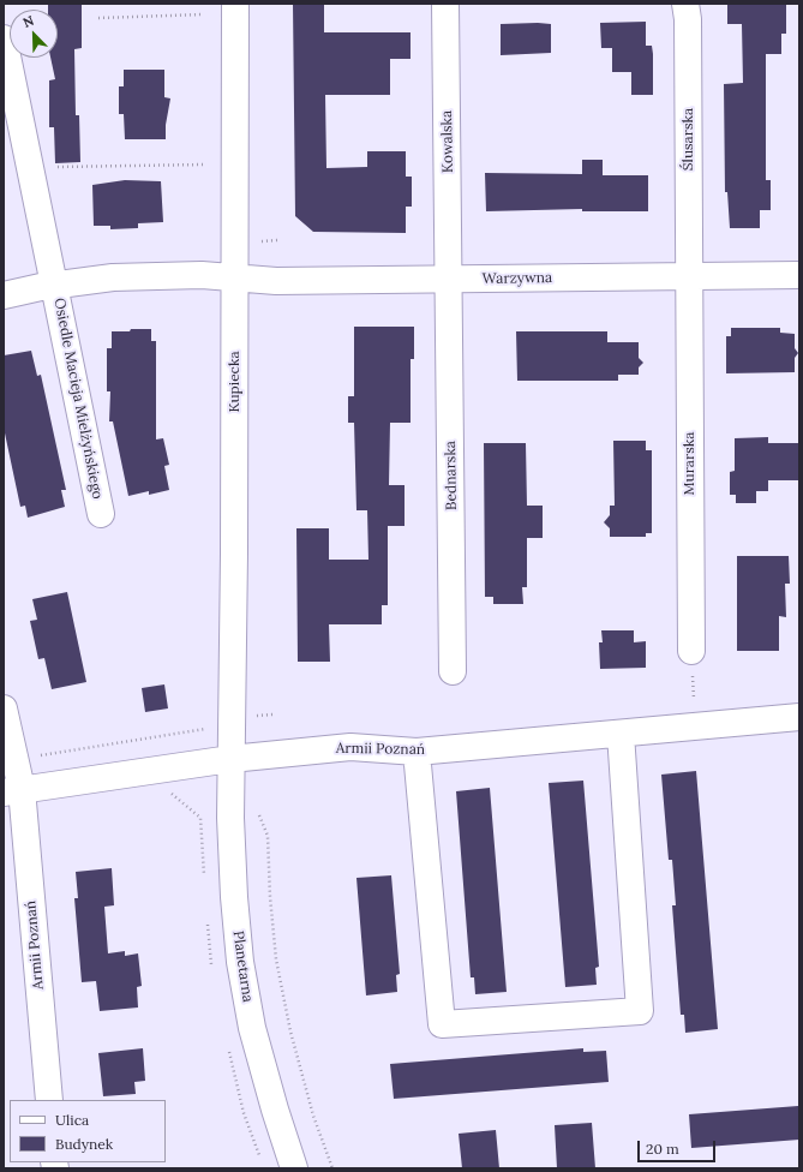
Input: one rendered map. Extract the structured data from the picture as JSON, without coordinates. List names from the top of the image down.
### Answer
{
  "streets": {
    "street": [
      "Ślusarska",
      "Kowalska",
      "Warzywna",
      "Kupiecka",
      "Osiedle Macieja Mielżyńskiego",
      "Murarska",
      "Bednarska",
      "Armii Poznań",
      "Planetarna"
    ]
  },
  "crossings": [
    ["Ślusarska", "Warzywna"],
    ["Ślusarska", "Murarska"],
    ["Kowalska", "Warzywna"],
    ["Kowalska", "Bednarska"],
    ["Warzywna", "Kupiecka"],
    ["Warzywna", "Osiedle Macieja Mielżyńskiego"],
    ["Warzywna", "Murarska"],
    ["Warzywna", "Bednarska"],
    ["Kupiecka", "Osiedle Macieja Mielżyńskiego"],
    ["Kupiecka", "Armii Poznań"],
    ["Kupiecka", "Planetarna"],
    ["Armii Poznań", "Planetarna"]
  ],
  "legend": ["Ulica", "Budynek"],
  "scale_bar": "20 m",
  "north": "top left"
}
